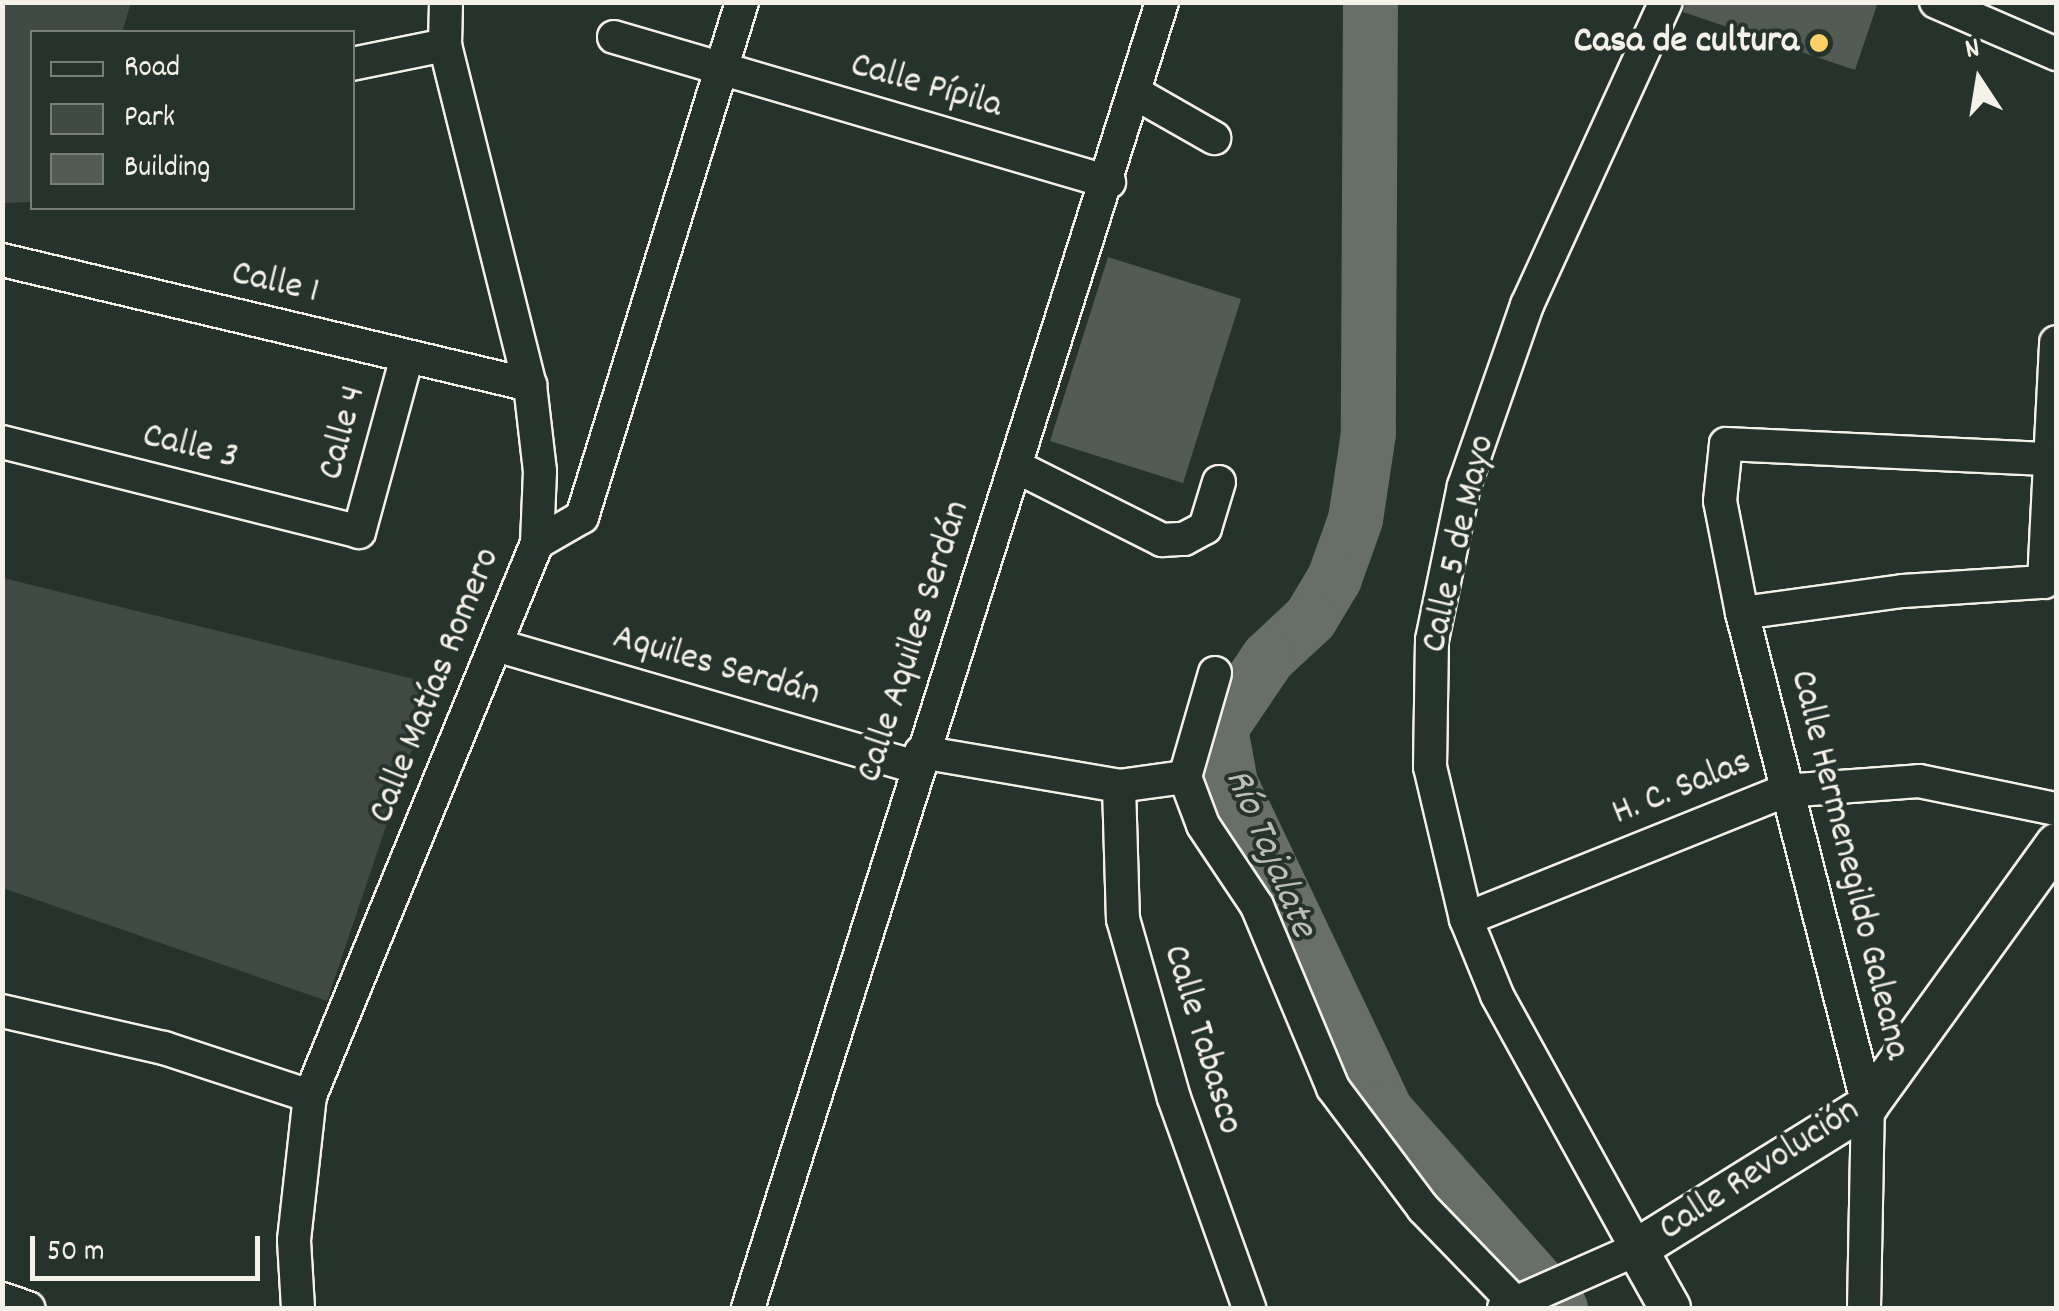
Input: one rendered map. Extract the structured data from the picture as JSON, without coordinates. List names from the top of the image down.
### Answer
{
  "streets": {
    "main road": ["Calle 5 de Mayo", "Calle Revolución"],
    "street": [
      "Calle Pípila",
      "Calle 1",
      "Calle 4",
      "Calle 3",
      "Calle Aquiles Serdán",
      "Aquiles Serdán",
      "Calle Matías Romero",
      "H. C. Salas",
      "Calle Hermenegildo Galeana",
      "Calle Tabasco"
    ]
  },
  "crossings": [
    ["Calle Pípila", "Calle Aquiles Serdán"],
    ["Calle Pípila", "Calle Matías Romero"],
    ["Calle 1", "Calle 4"],
    ["Calle 4", "Calle 3"],
    ["Calle 5 de Mayo", "H. C. Salas"],
    ["Calle 5 de Mayo", "Calle Revolución"],
    ["Calle Aquiles Serdán", "Aquiles Serdán"],
    ["Aquiles Serdán", "Calle Matías Romero"],
    ["Aquiles Serdán", "Calle Tabasco"],
    ["H. C. Salas", "Calle Hermenegildo Galeana"],
    ["Calle Hermenegildo Galeana", "Calle Revolución"]
  ],
  "water": ["Río Tajalate"],
  "places": ["Casa de cultura"],
  "legend": ["Road", "Park", "Building"],
  "scale_bar": "50 m",
  "north": "top"
}
